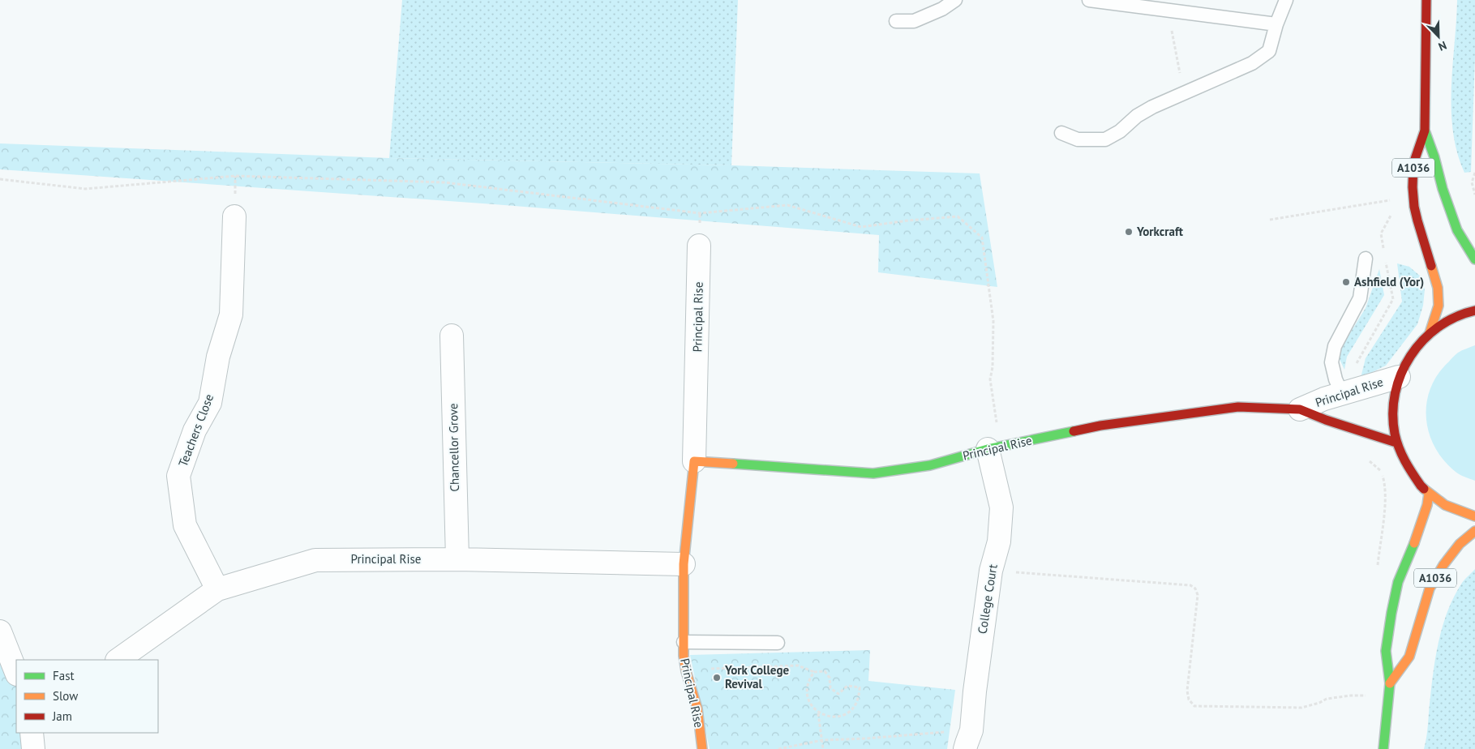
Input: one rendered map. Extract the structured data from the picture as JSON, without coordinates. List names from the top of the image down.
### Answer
{
  "streets": {
    "main road": ["A1036", "Principal Rise"],
    "street": ["Teachers Close", "Chancellor Grove", "College Court"]
  },
  "crossings": [
    ["A1036", "Principal Rise"],
    ["Principal Rise", "Teachers Close"],
    ["Principal Rise", "Chancellor Grove"],
    ["Principal Rise", "College Court"]
  ],
  "places": ["Yorkcraft", "Ashfield (Yor)", "York College Revival"],
  "legend": ["Fast", "Slow", "Jam"],
  "north": "bottom right"
}
